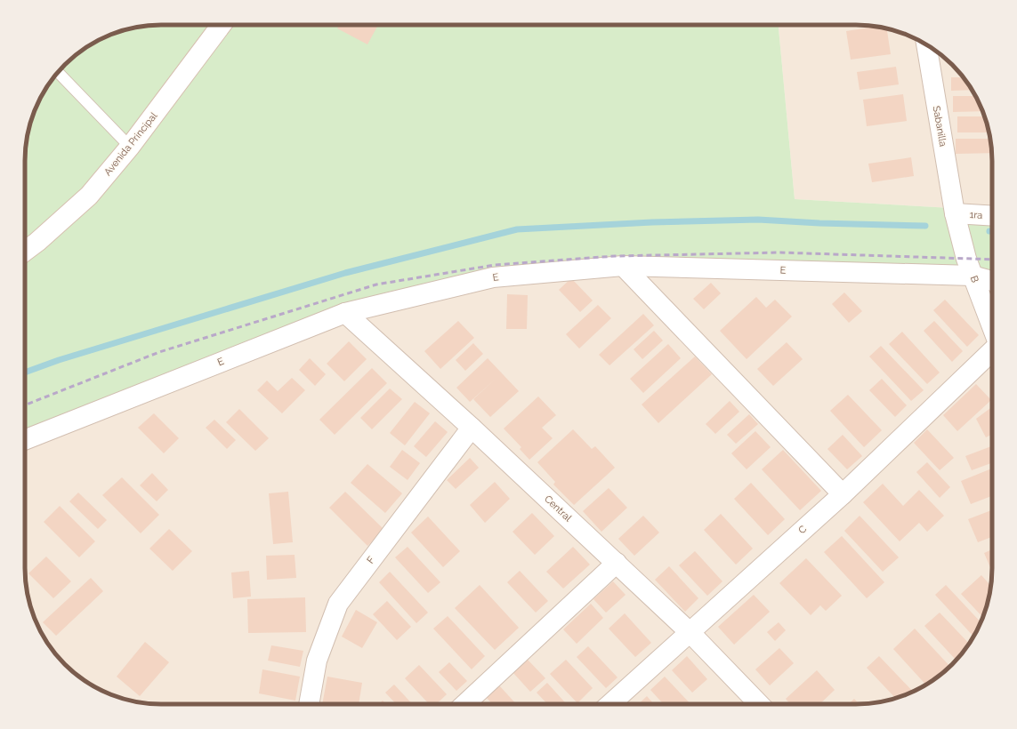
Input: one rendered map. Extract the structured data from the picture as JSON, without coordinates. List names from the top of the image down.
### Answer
{
  "streets": {
    "street": [
      "Sabanilla",
      "Avenida Principal",
      "1ra",
      "E",
      "B",
      "Central",
      "C",
      "F"
    ]
  },
  "crossings": [
    ["Sabanilla", "1ra"],
    ["Sabanilla", "B"],
    ["1ra", "B"],
    ["E", "B"],
    ["E", "Central"],
    ["Central", "C"],
    ["Central", "F"]
  ]
}
